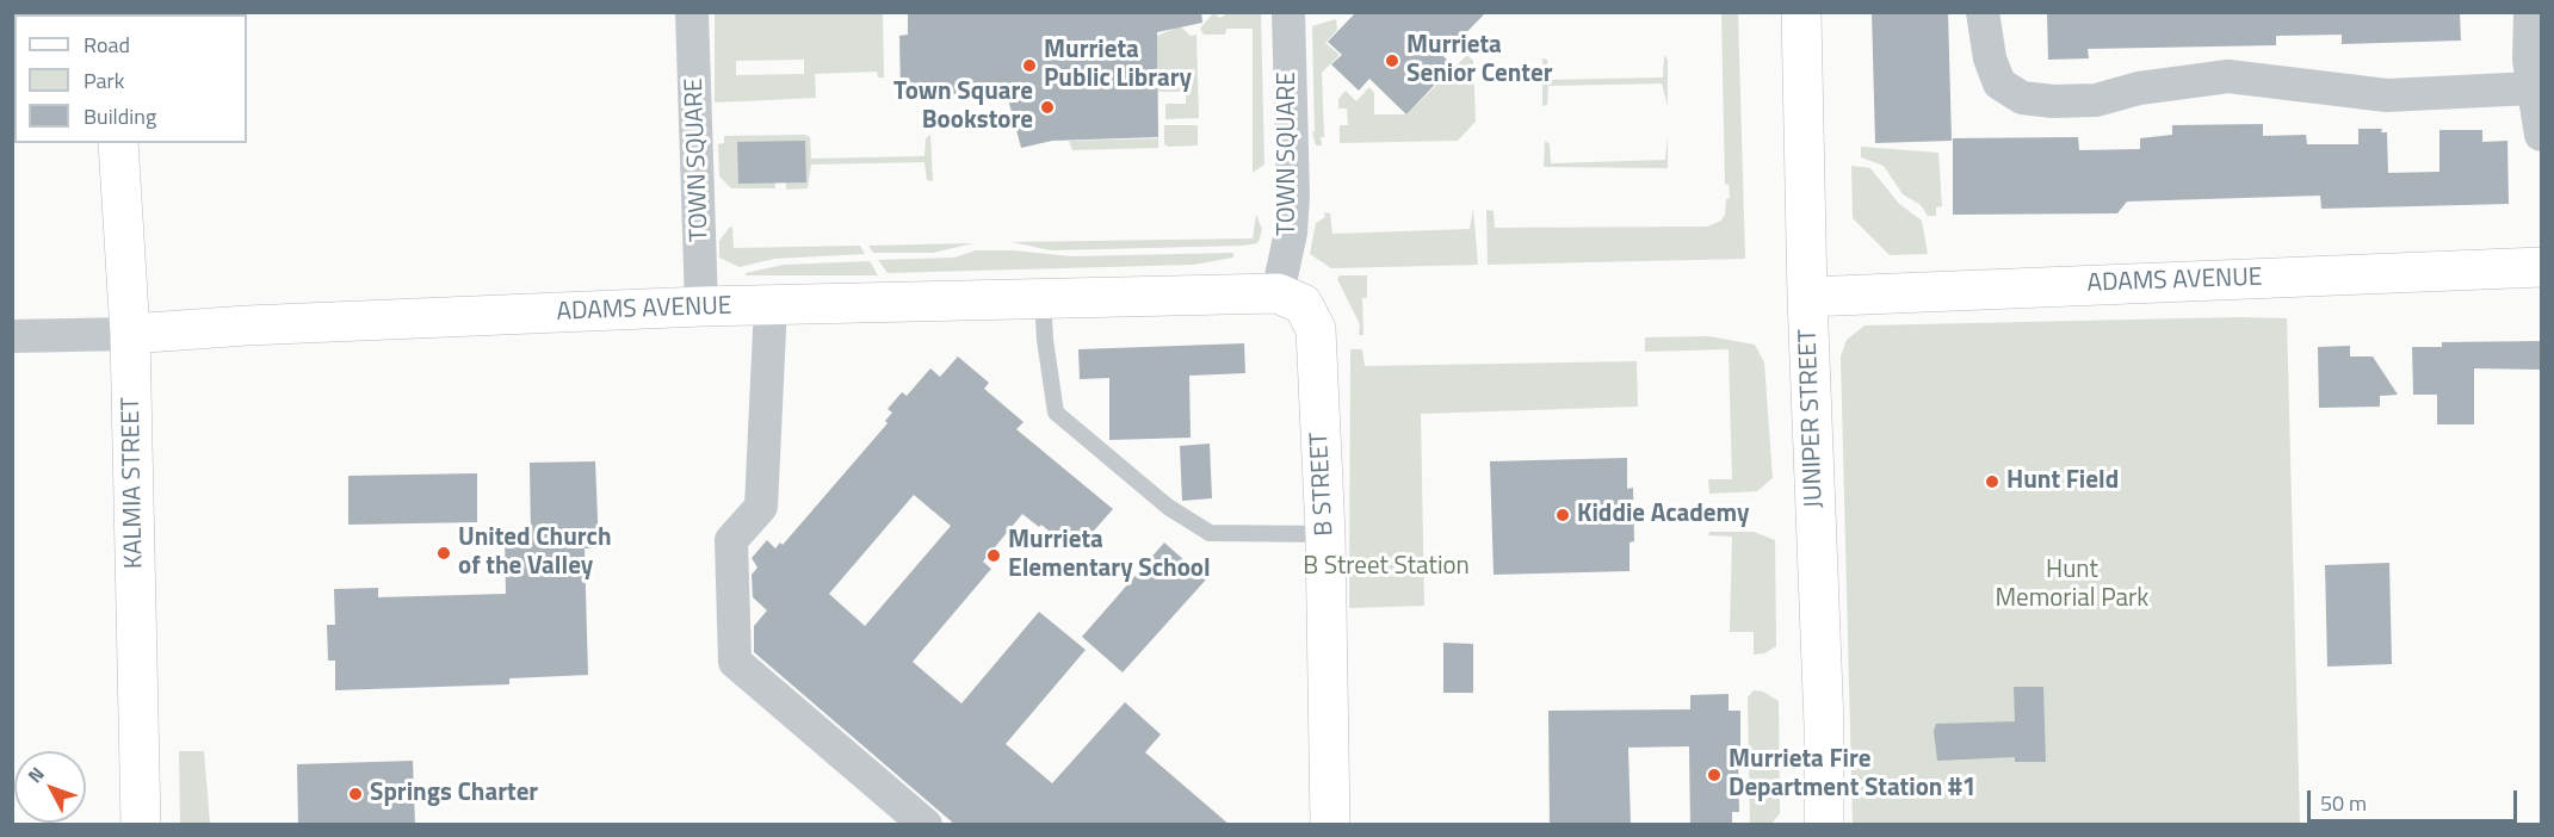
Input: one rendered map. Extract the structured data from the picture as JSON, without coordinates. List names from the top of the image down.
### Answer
{
  "streets": {
    "street": [
      "TOWN SQUARE",
      "ADAMS AVENUE",
      "JUNIPER STREET",
      "KALMIA STREET",
      "B STREET"
    ]
  },
  "crossings": [
    ["TOWN SQUARE", "ADAMS AVENUE"],
    ["TOWN SQUARE", "B STREET"],
    ["ADAMS AVENUE", "JUNIPER STREET"],
    ["ADAMS AVENUE", "KALMIA STREET"],
    ["ADAMS AVENUE", "B STREET"]
  ],
  "parks": ["B Street Station", "Hunt Memorial Park"],
  "places": [
    "Murrieta Senior Center",
    "Murrieta Public Library",
    "Town Square Bookstore",
    "Hunt Field",
    "Kiddie Academy",
    "United Church of the Valley",
    "Murrieta Elementary School",
    "Murrieta Fire Department Station #1",
    "Springs Charter"
  ],
  "legend": ["Road", "Park", "Building"],
  "scale_bar": "50 m",
  "north": "top left"
}
